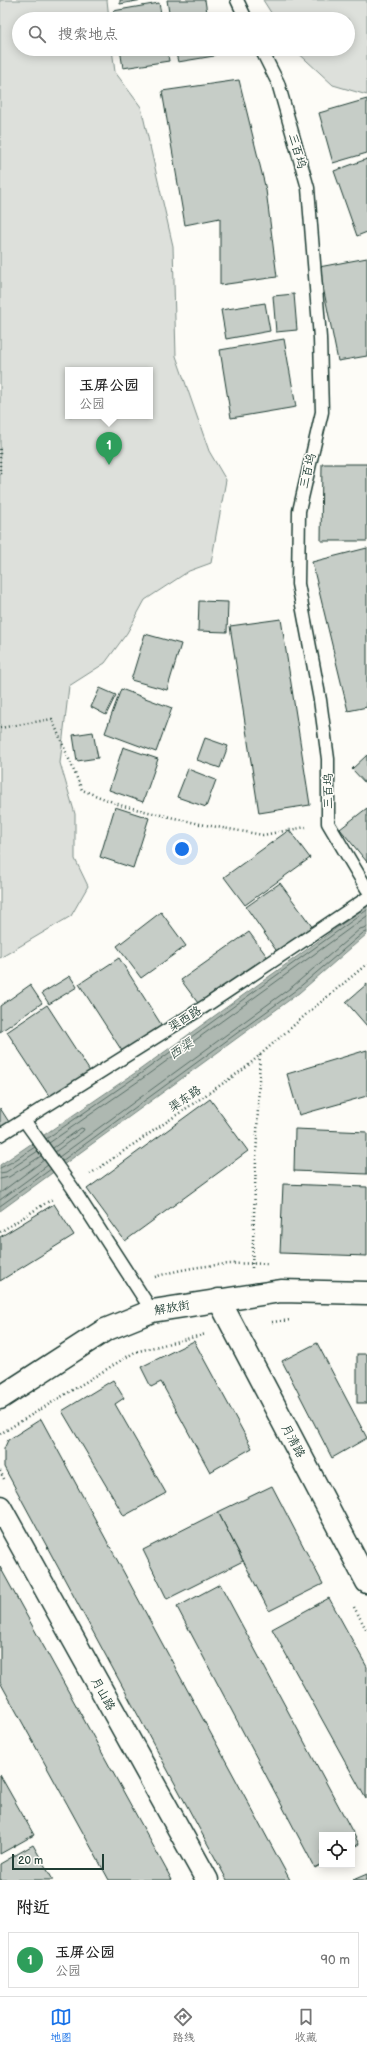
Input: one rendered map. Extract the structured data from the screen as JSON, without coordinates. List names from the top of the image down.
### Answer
{
  "streets": {
    "street": ["解放街", "月清路", "月山路"],
    "lane": ["三百坞", "渠西路"],
    "path": ["渠东路"]
  },
  "crossings": [
    ["解放街", "月清路"]
  ],
  "water": ["西渠"],
  "scale_bar": "20 m",
  "page": {
    "search": "搜索地点",
    "popup": ["玉屏公园", "公园"],
    "pins": "1",
    "scale": "20 m",
    "heading": "附近",
    "list": [
      {
        "mark": "1",
        "name": "玉屏公园",
        "note": "公园",
        "value": "90 m"
      }
    ],
    "nav": ["地图", "路线", "收藏"]
  }
}
